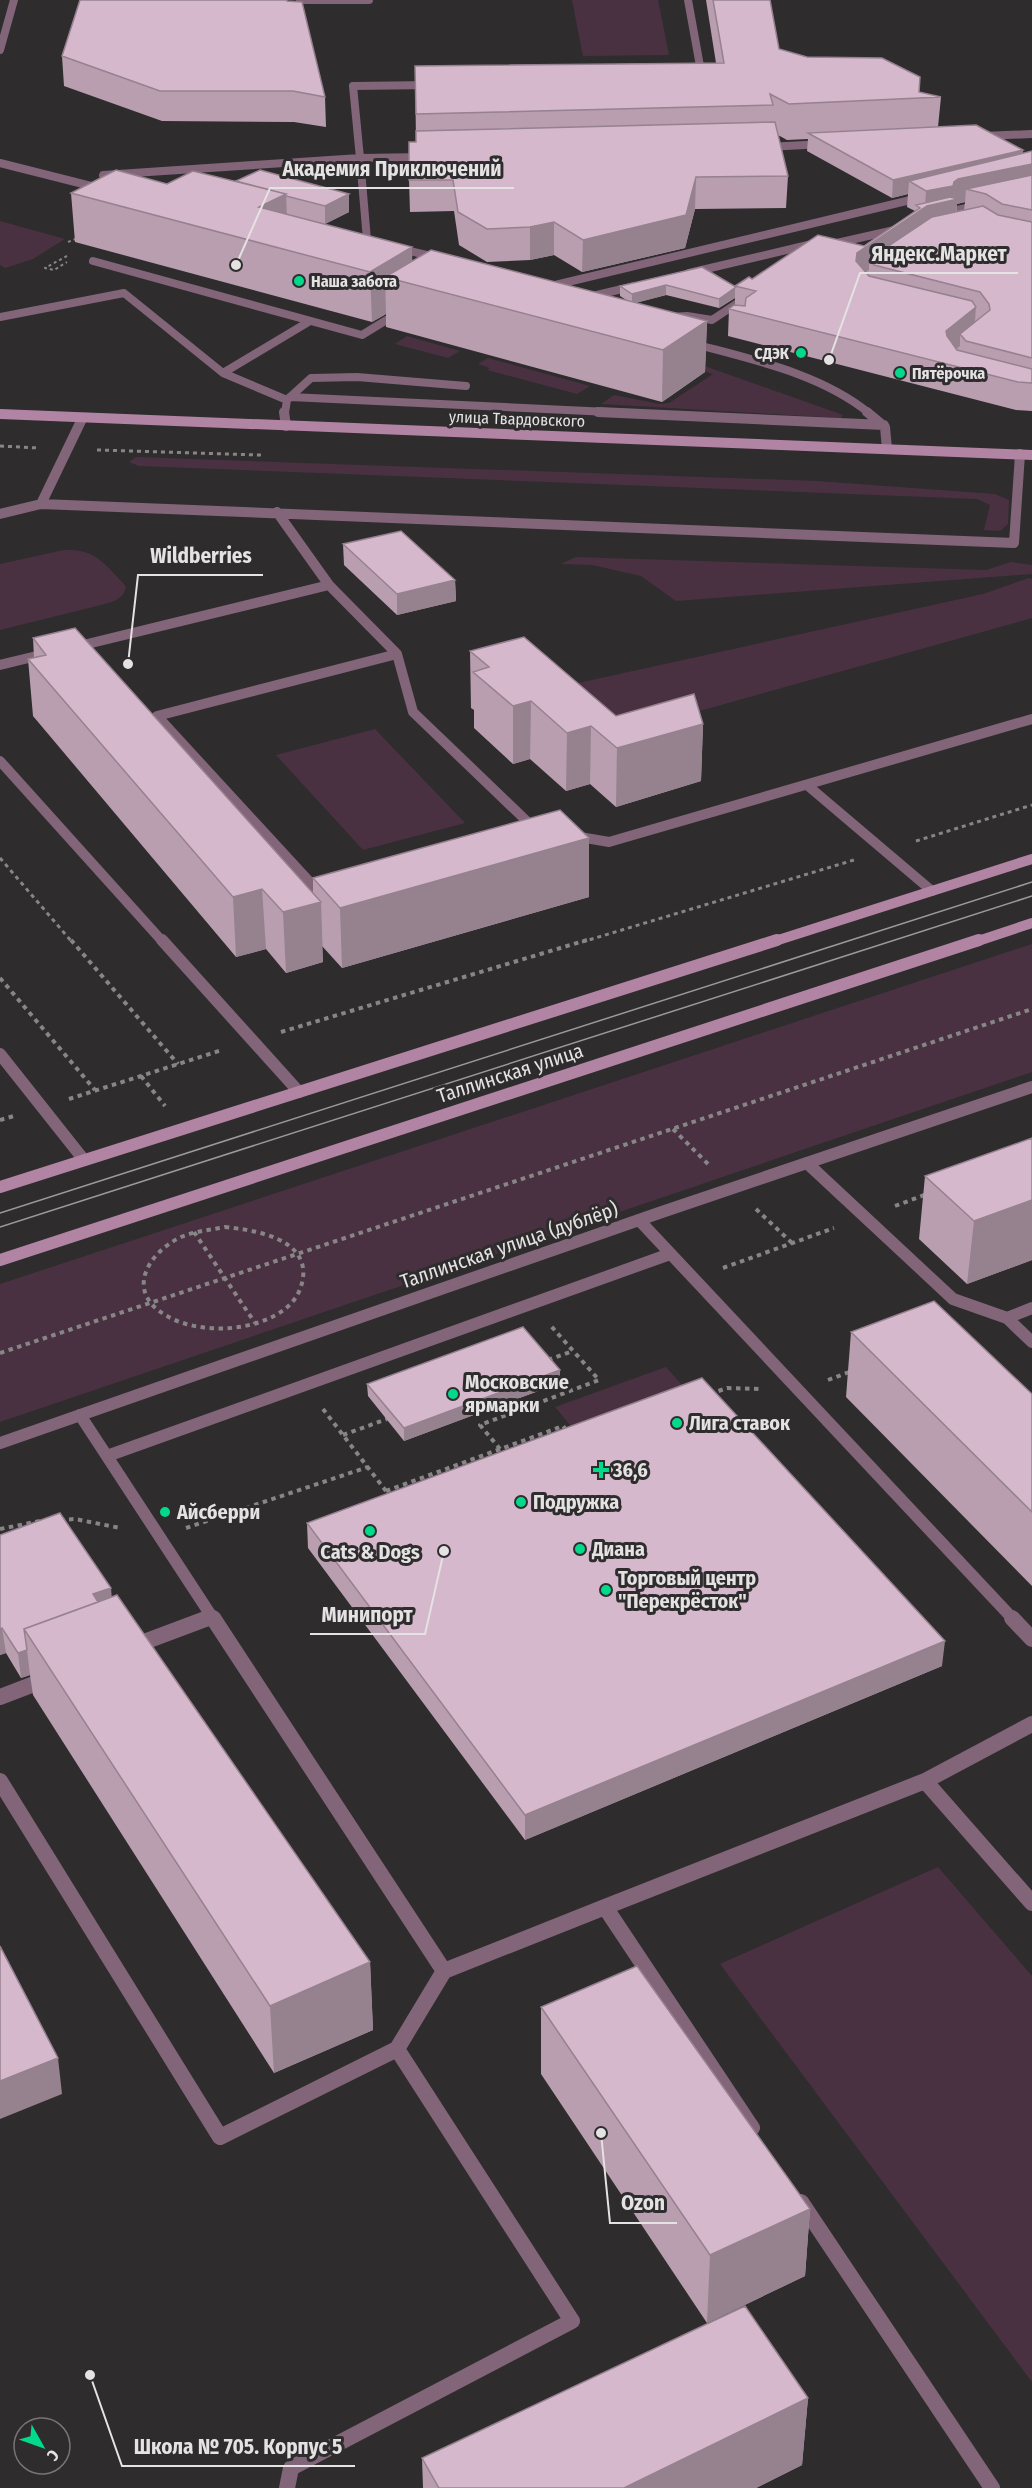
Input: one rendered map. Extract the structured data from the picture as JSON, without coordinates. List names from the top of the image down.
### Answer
{
  "streets": {
    "main road": ["улица Твардовского", "Таллинская улица"],
    "street": ["Таллинская улица (дублёр)"]
  },
  "places": {
    "other": [
      "Академия Приключений",
      "Наша забота",
      "СДЭК",
      "Яндекс.Маркет",
      "Пятёрочка",
      "Wildberries",
      "Московские ярмарки",
      "Лига ставок",
      "Подружка",
      "Айсберри",
      "Cats & Dogs",
      "Диана",
      "Минипорт",
      "Торговый центр \"Перекрёсток\"",
      "Ozon",
      "Школа № 705. Корпус 5"
    ],
    "health": ["36,6"]
  },
  "north": "bottom right"
}
